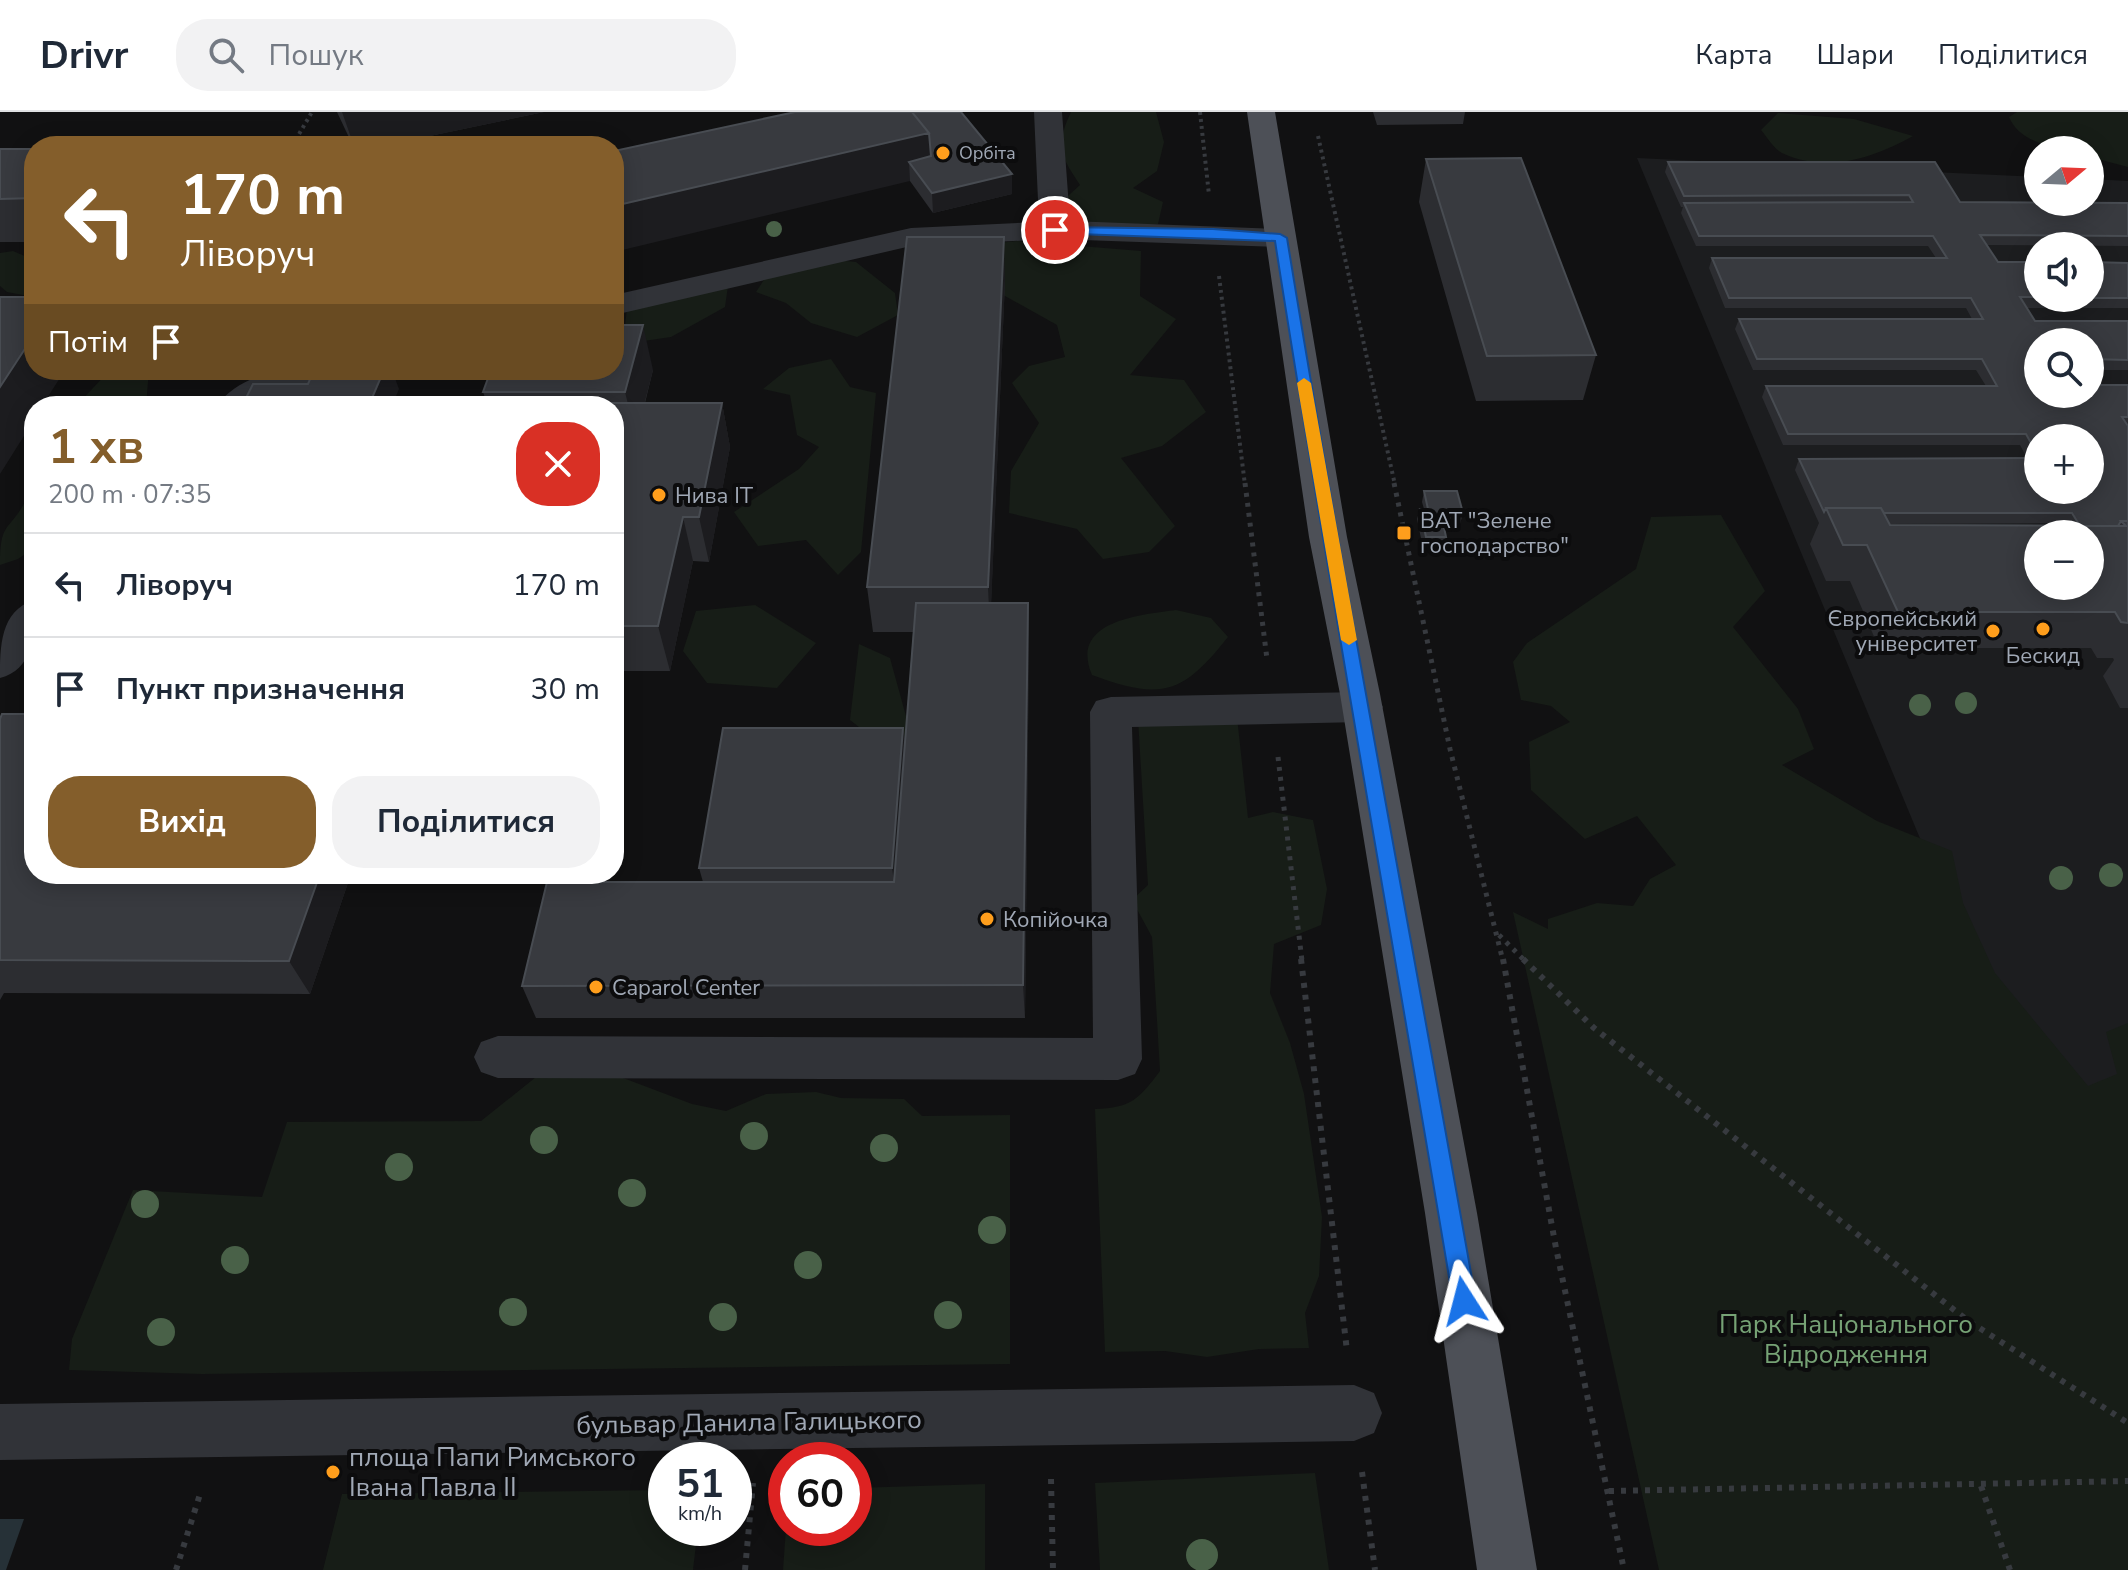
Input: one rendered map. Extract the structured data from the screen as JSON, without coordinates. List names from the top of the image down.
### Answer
{
  "streets": {
    "street": ["бульвар Данила Галицького"]
  },
  "parks": ["Парк Національного Відродження"],
  "places": {
    "other": [
      "Орбіта",
      "Нива IT",
      "Бескид",
      "Європейський університет",
      "Копійочка",
      "Caparol Center",
      "площа Папи Римського Івана Павла ІІ"
    ],
    "transit": ["ВАТ \"Зелене господарство\""]
  },
  "north": "right",
  "page": {
    "header": "Drivr",
    "search": "Пошук",
    "nav": ["Карта", "Шари", "Поділитися"],
    "map_buttons": ["+", "−"],
    "turn": ["170 m", "Ліворуч"],
    "then": "Потім",
    "heading": ["1 хв", "200 m · 07:35"],
    "list": [
      {
        "name": "Ліворуч",
        "value": "170 m"
      },
      {
        "name": "Пункт призначення",
        "value": "30 m"
      }
    ],
    "buttons": ["Вихід", "Поділитися"],
    "speed": "51 km/h",
    "limit": "60"
  }
}
